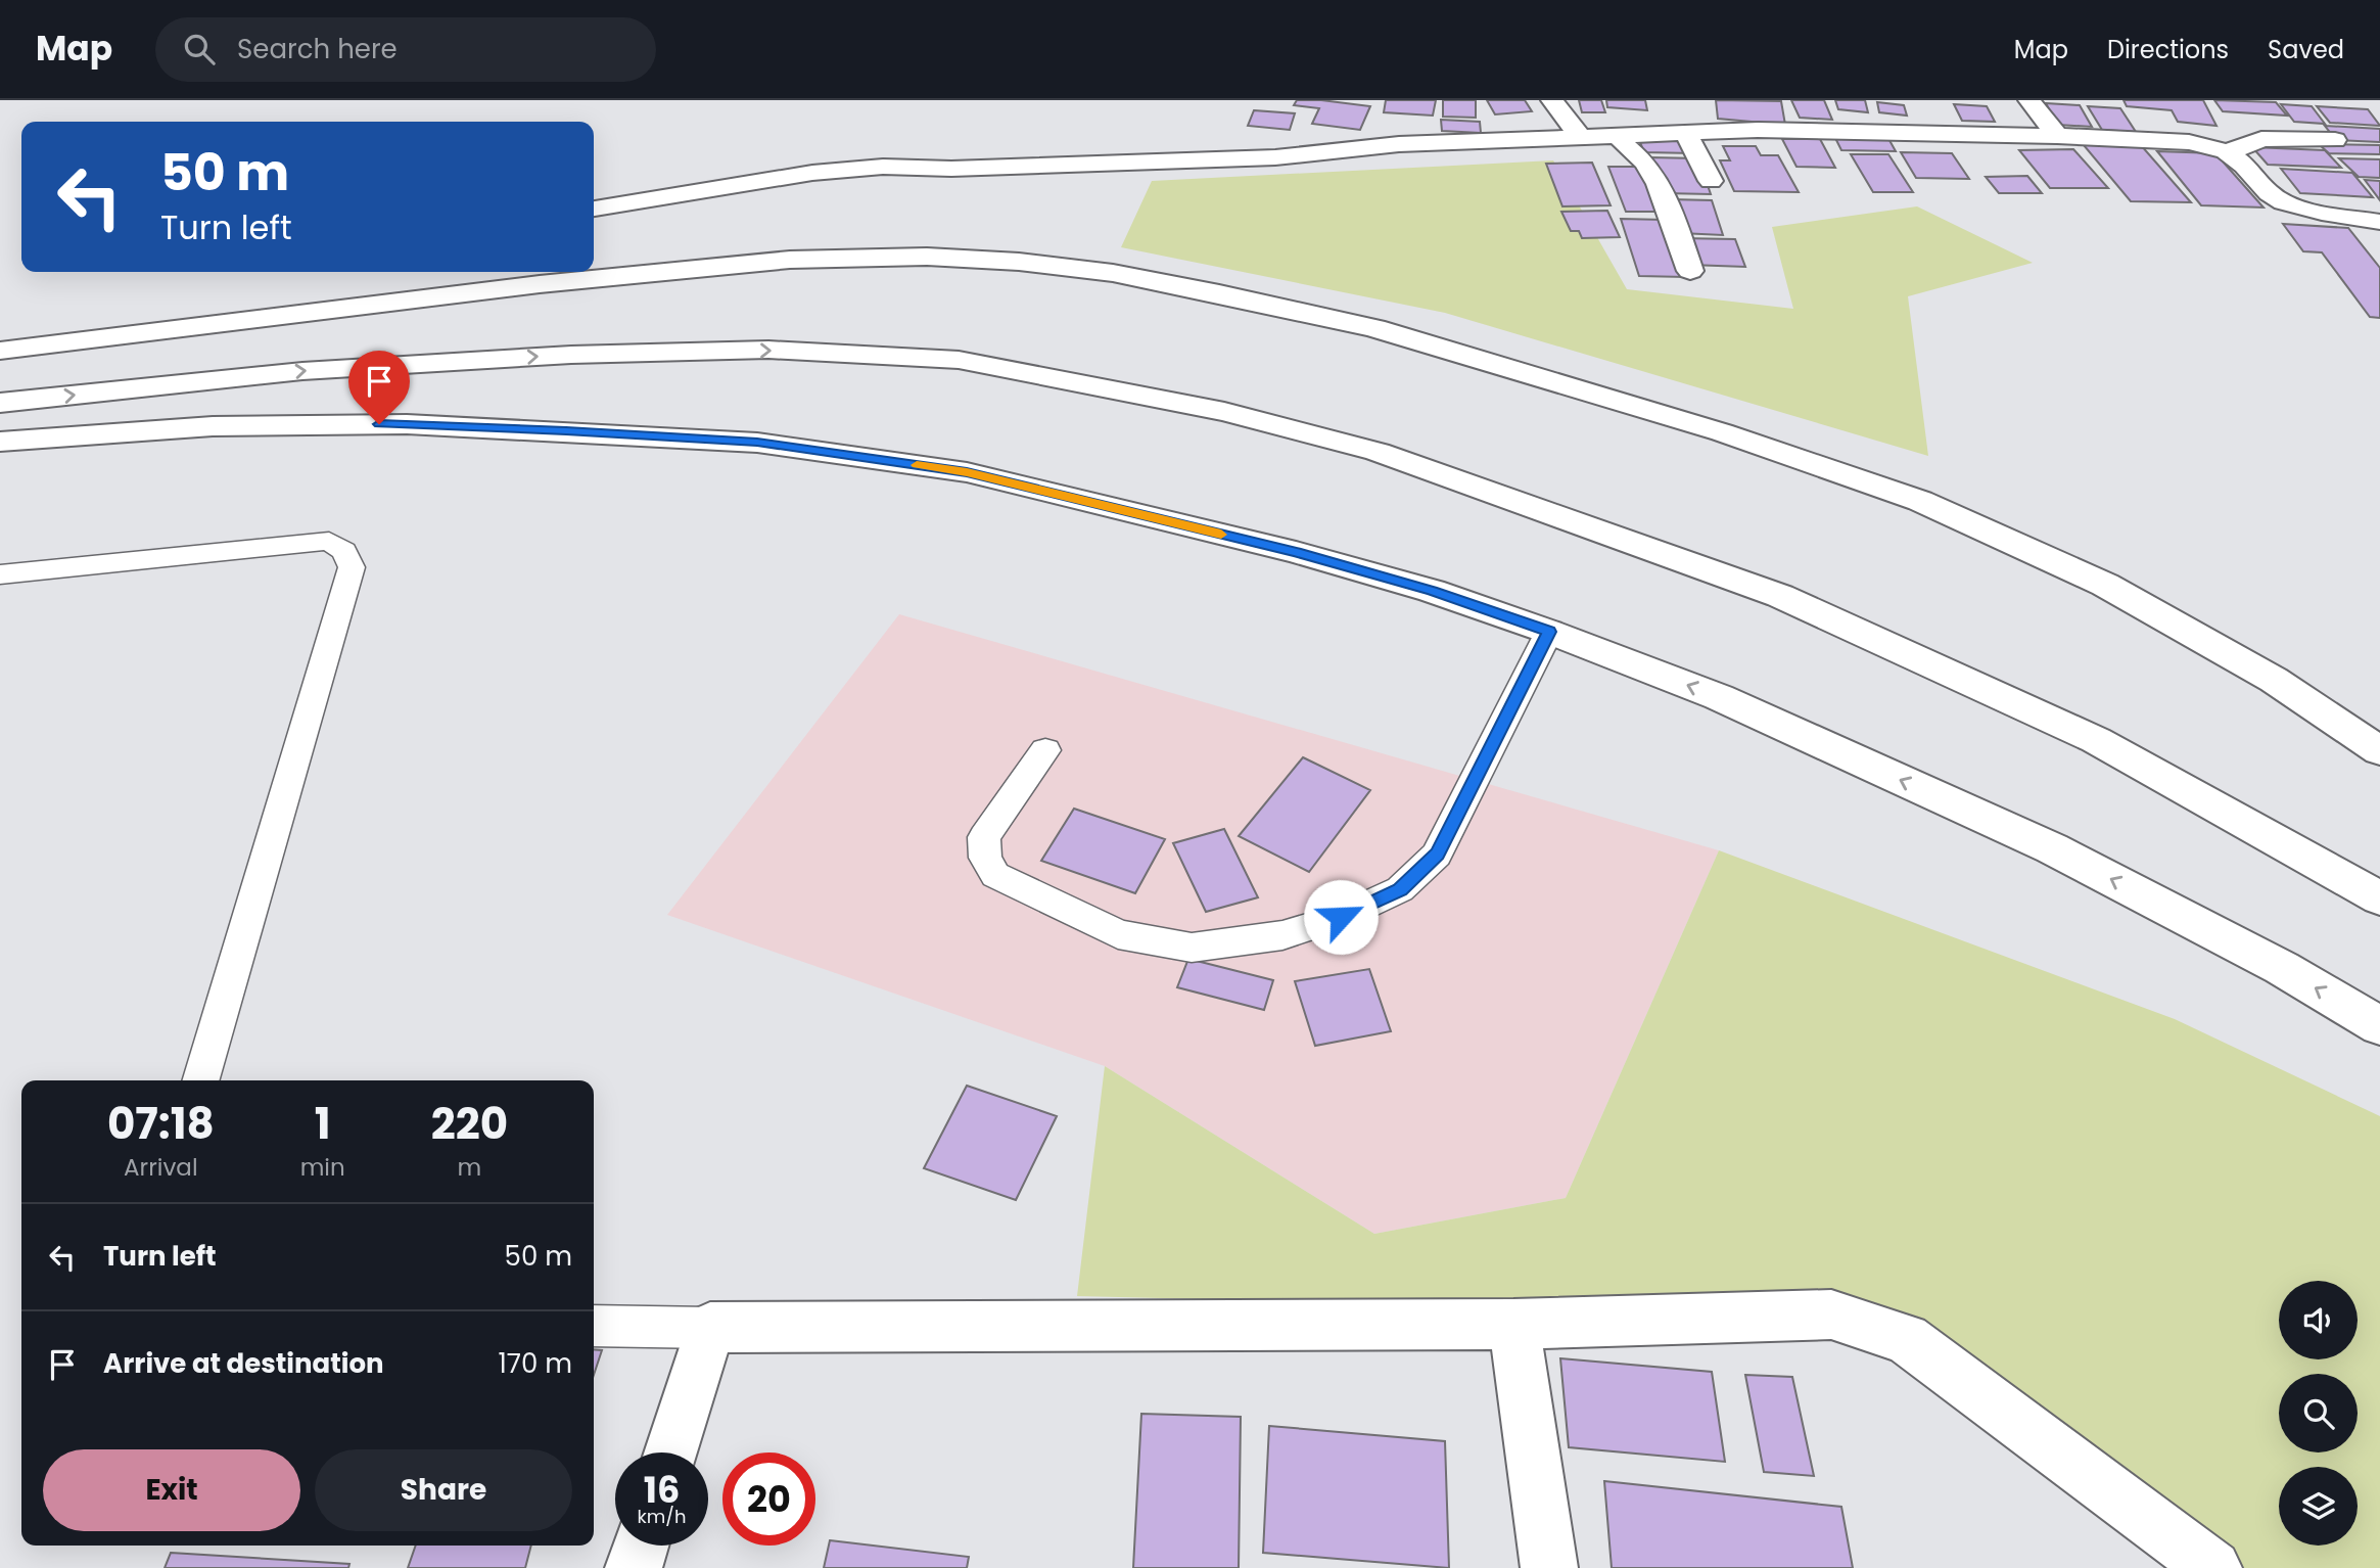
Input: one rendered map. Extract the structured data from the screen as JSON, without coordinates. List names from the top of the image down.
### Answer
{
  "page": {
    "header": "Map",
    "search": "Search here",
    "nav": ["Map", "Directions", "Saved"],
    "turn": ["50 m", "Turn left"],
    "eta": [
      "07:18",
      "Arrival",
      "1",
      "min",
      "220",
      "m"
    ],
    "list": [
      {
        "name": "Turn left",
        "value": "50 m"
      },
      {
        "name": "Arrive at destination",
        "value": "170 m"
      }
    ],
    "buttons": ["Exit", "Share"],
    "speed": "16 km/h",
    "limit": "20"
  }
}
